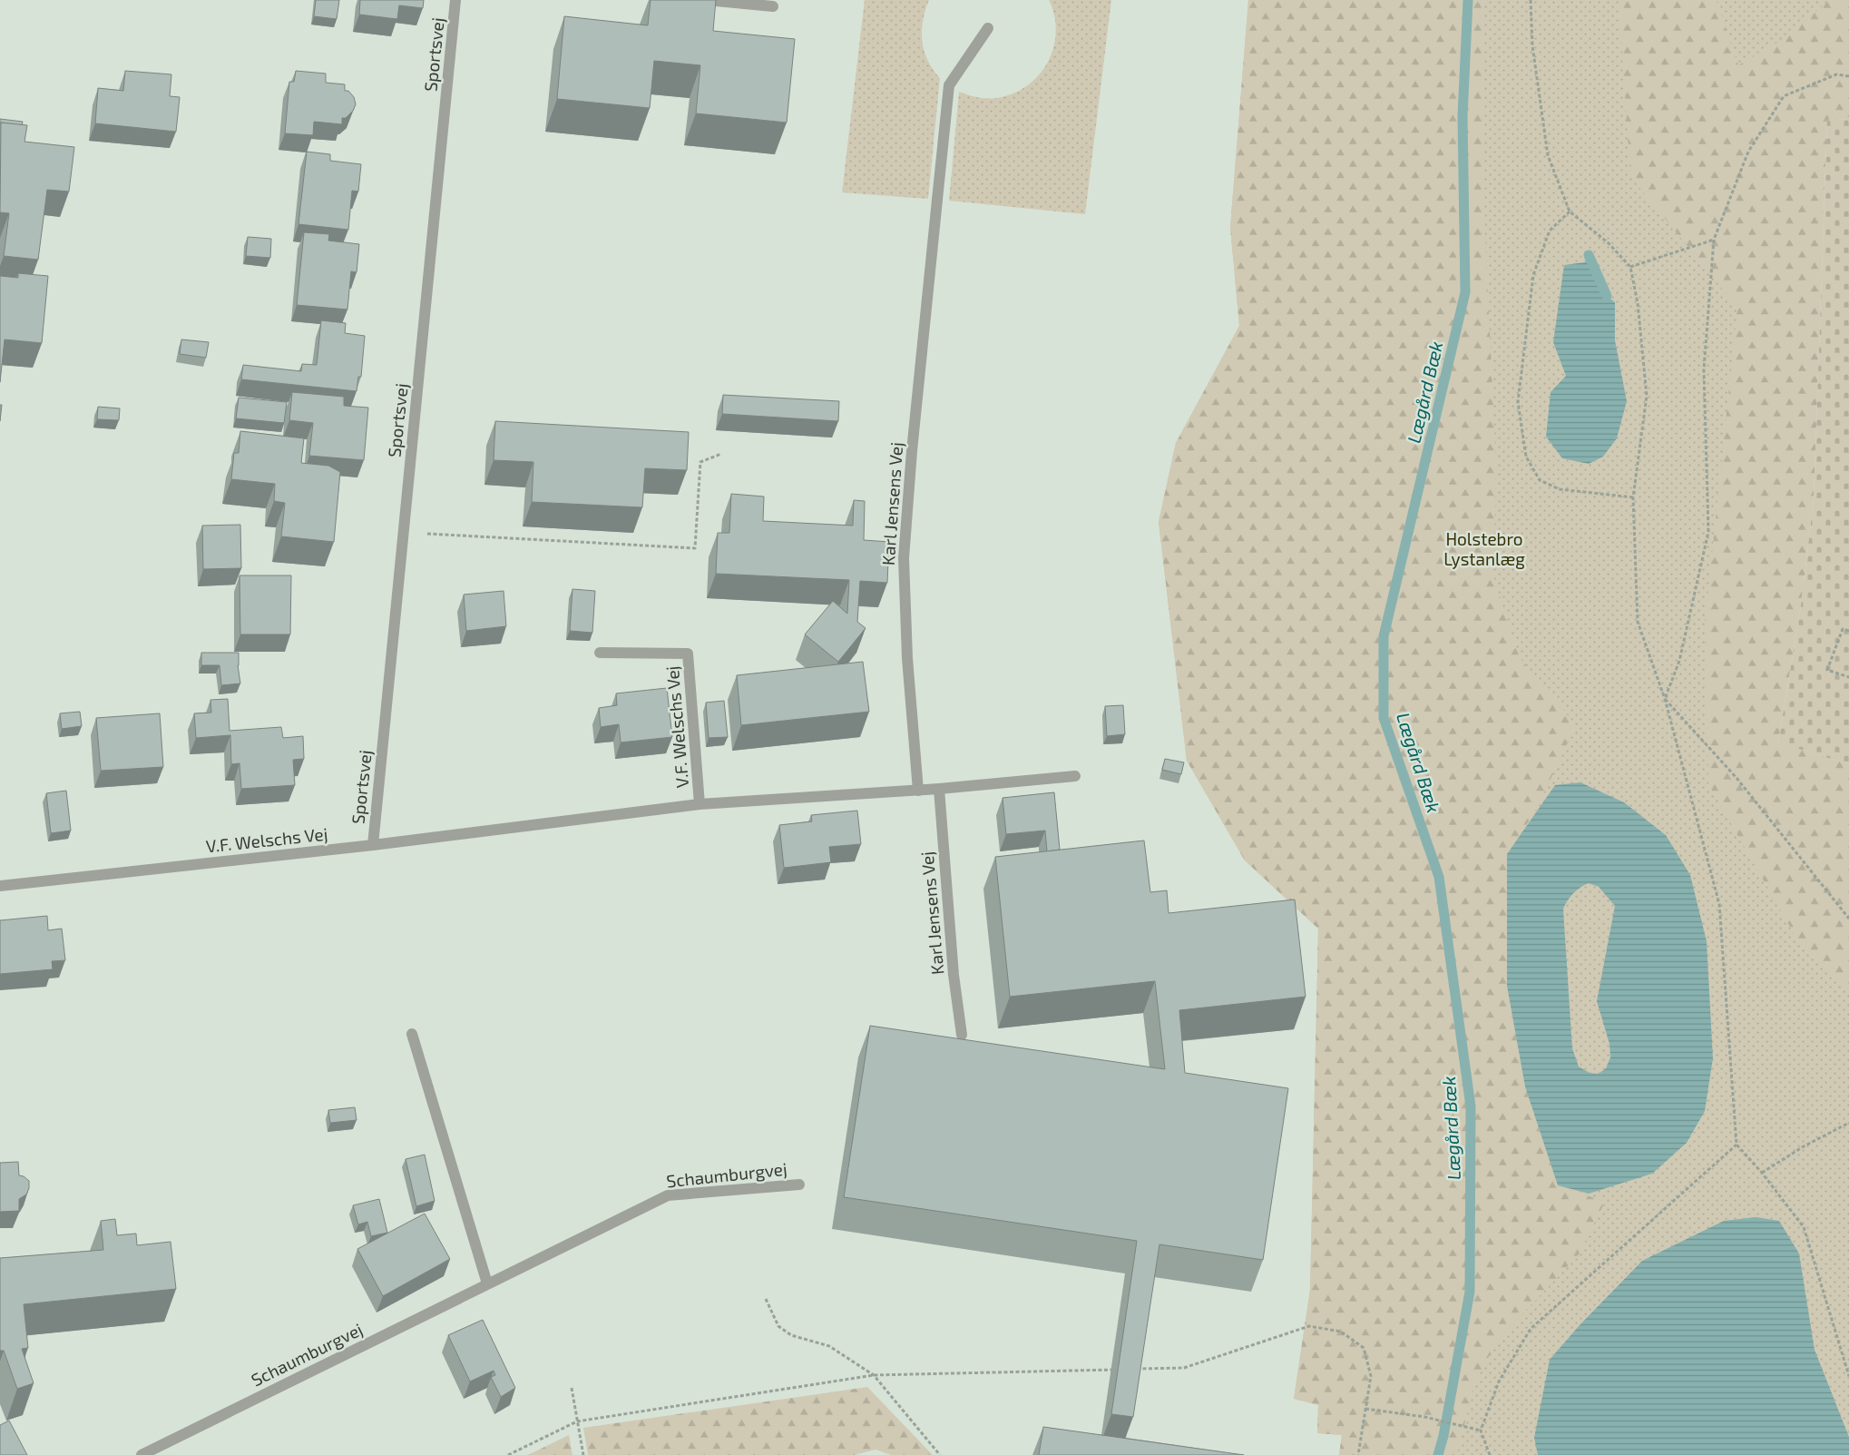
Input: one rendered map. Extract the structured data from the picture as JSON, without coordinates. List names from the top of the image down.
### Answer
{
  "streets": {
    "street": [
      "Sportsvej",
      "Karl Jensens Vej",
      "V.F. Welschs Vej",
      "Schaumburgvej"
    ]
  },
  "crossings": [
    ["Sportsvej", "V.F. Welschs Vej"],
    ["Karl Jensens Vej", "V.F. Welschs Vej"]
  ],
  "water": ["Lægård Bæk"],
  "parks": ["Holstebro Lystanlæg"]
}
